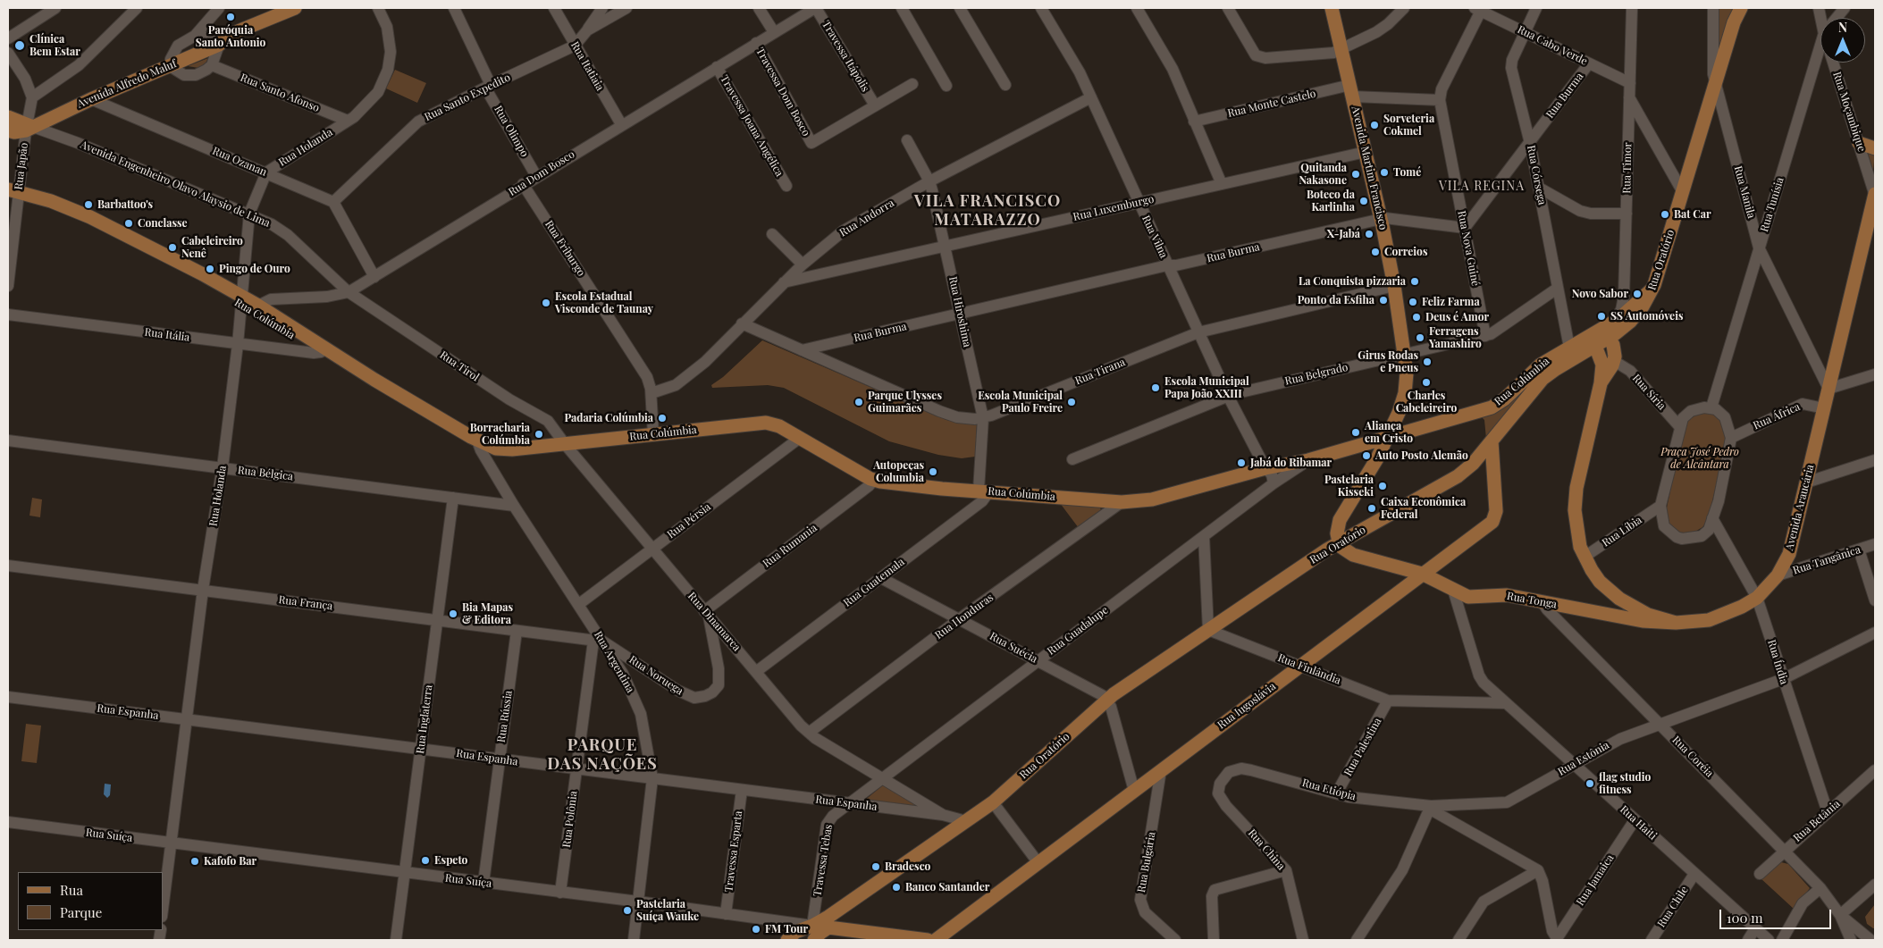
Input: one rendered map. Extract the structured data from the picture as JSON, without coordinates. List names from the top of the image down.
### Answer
{
  "streets": {
    "main road": [
      "Avenida Alfredo Maluf",
      "Avenida Martim Francisco",
      "Avenida Engenheiro Olavo Alaysio de Lima",
      "Rua Oratório",
      "Rua Colúmbia",
      "Avenida Araucária",
      "Rua Tonga",
      "Rua Iugoslávia",
      "Rua Suíça"
    ],
    "street": [
      "Rua Cabo Verde",
      "Travessa Itápolis",
      "Rua Itatiaia",
      "Travessa Dom Bosco",
      "Rua Santo Afonso",
      "Rua Burma",
      "Rua Santo Expedito",
      "Rua Monte Castelo",
      "Rua Moçambique",
      "Travessa Joana Angélica",
      "Rua Olimpo",
      "Rua Holanda",
      "Rua Ozanan",
      "Rua Japão",
      "Rua Timor",
      "Rua Dom Bosco",
      "Rua Córsega",
      "Rua Manila",
      "Rua Tunísia",
      "Rua Luxemburgo",
      "Rua Andorra",
      "Rua Vilna",
      "Rua Friburgo",
      "Rua Nova Guiné",
      "Rua Hiroshima",
      "Rua Itália",
      "Rua Tirol",
      "Rua Tirana",
      "Rua Belgrado",
      "Rua Síria",
      "Rua África",
      "Rua Bélgica",
      "Rua Pérsia",
      "Rua Líbia",
      "Rua Rumania",
      "Rua Tangânica",
      "Rua Guatemala",
      "Rua França",
      "Rua Honduras",
      "Rua Dinamarca",
      "Rua Guadalupe",
      "Rua Suécia",
      "Rua Argentina",
      "Rua Índia",
      "Rua Finlândia",
      "Rua Noruega",
      "Rua Espanha",
      "Rua Rússia",
      "Rua Inglaterra",
      "Rua Palestina",
      "Rua Coréia",
      "Rua Estônia",
      "Rua Etiópia",
      "Rua Polônia",
      "Rua Betânia",
      "Rua Haiti",
      "Rua China",
      "Travessa Esparta",
      "Travessa Tebas",
      "Rua Bulgária",
      "Rua Jamaica",
      "Rua Chile"
    ]
  },
  "crossings": [
    ["Rua Cabo Verde", "Rua Burma"],
    ["Rua Cabo Verde", "Rua Timor"],
    ["Rua Cabo Verde", "Rua Córsega"],
    ["Rua Cabo Verde", "Rua Nova Guiné"],
    ["Travessa Itápolis", "Travessa Dom Bosco"],
    ["Travessa Itápolis", "Rua Dom Bosco"],
    ["Rua Itatiaia", "Rua Santo Expedito"],
    ["Rua Itatiaia", "Rua Dom Bosco"],
    ["Avenida Alfredo Maluf", "Rua Ozanan"],
    ["Avenida Alfredo Maluf", "Rua Japão"],
    ["Avenida Alfredo Maluf", "Avenida Engenheiro Olavo Alaysio de Lima"],
    ["Travessa Dom Bosco", "Rua Dom Bosco"],
    ["Rua Santo Afonso", "Rua Holanda"],
    ["Rua Burma", "Avenida Martim Francisco"],
    ["Rua Burma", "Rua Córsega"],
    ["Rua Burma", "Rua Vilna"],
    ["Rua Burma", "Rua Nova Guiné"],
    ["Rua Burma", "Rua Hiroshima"],
    ["Rua Burma", "Rua Tirana"],
    ["Rua Santo Expedito", "Rua Olimpo"],
    ["Rua Santo Expedito", "Rua Ozanan"],
    ["Rua Monte Castelo", "Avenida Martim Francisco"],
    ["Rua Monte Castelo", "Rua Nova Guiné"],
    ["Rua Moçambique", "Avenida Araucária"],
    ["Travessa Joana Angélica", "Rua Dom Bosco"],
    ["Rua Olimpo", "Rua Dom Bosco"],
    ["Rua Holanda", "Rua Ozanan"],
    ["Rua Holanda", "Rua Dom Bosco"],
    ["Rua Holanda", "Avenida Engenheiro Olavo Alaysio de Lima"],
    ["Rua Holanda", "Rua Colúmbia"],
    ["Rua Holanda", "Rua Itália"],
    ["Rua Holanda", "Rua Bélgica"],
    ["Rua Holanda", "Rua França"],
    ["Rua Holanda", "Rua Espanha"],
    ["Rua Holanda", "Rua Suíça"],
    ["Rua Japão", "Avenida Engenheiro Olavo Alaysio de Lima"],
    ["Rua Japão", "Rua Colúmbia"],
    ["Avenida Martim Francisco", "Rua Luxemburgo"],
    ["Avenida Martim Francisco", "Rua Oratório"],
    ["Avenida Martim Francisco", "Rua Colúmbia"],
    ["Avenida Martim Francisco", "Rua Tirana"],
    ["Avenida Martim Francisco", "Rua Belgrado"],
    ["Rua Timor", "Rua Oratório"],
    ["Rua Timor", "Rua Colúmbia"],
    ["Rua Dom Bosco", "Avenida Engenheiro Olavo Alaysio de Lima"],
    ["Rua Dom Bosco", "Rua Friburgo"],
    ["Rua Dom Bosco", "Rua Colúmbia"],
    ["Rua Dom Bosco", "Rua Tirol"],
    ["Rua Córsega", "Rua Colúmbia"],
    ["Rua Córsega", "Rua Belgrado"],
    ["Avenida Engenheiro Olavo Alaysio de Lima", "Rua Tirol"],
    ["Rua Manila", "Rua Tunísia"],
    ["Rua Manila", "Rua Oratório"],
    ["Rua Manila", "Avenida Araucária"],
    ["Rua Luxemburgo", "Rua Andorra"],
    ["Rua Luxemburgo", "Rua Vilna"],
    ["Rua Luxemburgo", "Rua Hiroshima"],
    ["Rua Andorra", "Rua Vilna"],
    ["Rua Andorra", "Rua Friburgo"],
    ["Rua Andorra", "Rua Hiroshima"],
    ["Rua Andorra", "Rua Tirana"],
    ["Rua Vilna", "Rua Colúmbia"],
    ["Rua Vilna", "Rua Tirana"],
    ["Rua Vilna", "Rua Belgrado"],
    ["Rua Friburgo", "Rua Colúmbia"],
    ["Rua Nova Guiné", "Rua Belgrado"],
    ["Rua Oratório", "Rua Colúmbia"],
    ["Rua Oratório", "Avenida Araucária"],
    ["Rua Oratório", "Rua Suécia"],
    ["Rua Oratório", "Rua Finlândia"],
    ["Rua Oratório", "Rua Iugoslávia"],
    ["Rua Oratório", "Rua Espanha"],
    ["Rua Oratório", "Rua Suíça"],
    ["Rua Oratório", "Travessa Tebas"],
    ["Rua Hiroshima", "Rua Colúmbia"],
    ["Rua Hiroshima", "Rua Tirana"],
    ["Rua Hiroshima", "Rua Guatemala"],
    ["Rua Colúmbia", "Rua Itália"],
    ["Rua Colúmbia", "Rua Tirol"],
    ["Rua Colúmbia", "Rua Pérsia"],
    ["Rua Colúmbia", "Rua Rumania"],
    ["Rua Colúmbia", "Rua Guatemala"],
    ["Rua Colúmbia", "Rua Honduras"],
    ["Rua Colúmbia", "Rua Dinamarca"],
    ["Rua Colúmbia", "Rua Guadalupe"],
    ["Rua Colúmbia", "Rua Argentina"],
    ["Rua Tirol", "Rua Dinamarca"],
    ["Rua Síria", "Avenida Araucária"],
    ["Rua África", "Avenida Araucária"],
    ["Rua Bélgica", "Rua Argentina"],
    ["Rua Bélgica", "Rua Inglaterra"],
    ["Avenida Araucária", "Rua Líbia"],
    ["Avenida Araucária", "Rua Tangânica"],
    ["Avenida Araucária", "Rua Tonga"],
    ["Avenida Araucária", "Rua Índia"],
    ["Rua Pérsia", "Rua Dinamarca"],
    ["Rua Pérsia", "Rua Argentina"],
    ["Rua Rumania", "Rua Dinamarca"],
    ["Rua Rumania", "Rua Noruega"],
    ["Rua Guatemala", "Rua Dinamarca"],
    ["Rua Guatemala", "Rua Suécia"],
    ["Rua Tonga", "Rua Coréia"],
    ["Rua Tonga", "Rua Haiti"],
    ["Rua França", "Rua Argentina"],
    ["Rua França", "Rua Noruega"],
    ["Rua França", "Rua Rússia"],
    ["Rua França", "Rua Inglaterra"],
    ["Rua França", "Rua Polônia"],
    ["Rua Honduras", "Rua Dinamarca"],
    ["Rua Honduras", "Rua Suécia"],
    ["Rua Dinamarca", "Rua Guadalupe"],
    ["Rua Dinamarca", "Rua Noruega"],
    ["Rua Dinamarca", "Rua Espanha"],
    ["Rua Guadalupe", "Rua Suécia"],
    ["Rua Guadalupe", "Rua Espanha"],
    ["Rua Guadalupe", "Travessa Tebas"],
    ["Rua Argentina", "Rua Noruega"],
    ["Rua Argentina", "Rua Espanha"],
    ["Rua Argentina", "Rua Polônia"],
    ["Rua Argentina", "Rua Suíça"],
    ["Rua Índia", "Rua Estônia"],
    ["Rua Índia", "Rua Betânia"],
    ["Rua Finlândia", "Rua Iugoslávia"],
    ["Rua Finlândia", "Rua Palestina"],
    ["Rua Finlândia", "Rua Haiti"],
    ["Rua Noruega", "Rua Polônia"],
    ["Rua Iugoslávia", "Rua Bulgária"],
    ["Rua Espanha", "Rua Rússia"],
    ["Rua Espanha", "Rua Inglaterra"],
    ["Rua Espanha", "Rua Polônia"],
    ["Rua Espanha", "Travessa Esparta"],
    ["Rua Espanha", "Travessa Tebas"],
    ["Rua Rússia", "Rua Suíça"],
    ["Rua Inglaterra", "Rua Suíça"],
    ["Rua Palestina", "Rua Etiópia"],
    ["Rua Coréia", "Rua Estônia"],
    ["Rua Coréia", "Rua Betânia"],
    ["Rua Estônia", "Rua Etiópia"],
    ["Rua Estônia", "Rua Haiti"],
    ["Rua Etiópia", "Rua China"],
    ["Rua Polônia", "Rua Suíça"],
    ["Rua Haiti", "Rua Jamaica"],
    ["Rua Haiti", "Rua Chile"],
    ["Rua Suíça", "Travessa Esparta"],
    ["Rua Suíça", "Travessa Tebas"]
  ],
  "districts": ["VILA REGINA", "VILA FRANCISCO MATARAZZO", "PARQUE DAS NAÇÕES"],
  "parks": ["Praça José Pedro de Alcântara"],
  "places": [
    "Paróquia Santo Antonio",
    "Clínica Bem Estar",
    "Sorveteria Cokmel",
    "Tomé",
    "Quitanda Nakasone",
    "Boteco da Karlinha",
    "Barbattoo's",
    "Bat Car",
    "Conclasse",
    "X-Jabá",
    "Cabeleireiro Nenê",
    "Correios",
    "Pingo de Ouro",
    "La Conquista pizzaria",
    "Novo Sabor",
    "Ponto da Esfiha",
    "Feliz Farma",
    "Escola Estadual Visconde de Taunay",
    "SS Automóveis",
    "Deus é Amor",
    "Ferragens Yamashiro",
    "Girus Rodas e Pneus",
    "Charles Cabeleireiro",
    "Escola Municipal Papa João XXIII",
    "Parque Ulysses Guimarães",
    "Escola Municipal Paulo Freire",
    "Padaria Colúmbia",
    "Aliança em Cristo",
    "Borracharia Colúmbia",
    "Auto Posto Alemão",
    "Jabá do Ribamar",
    "Autopeças Columbia",
    "Pastelaria Kisseki",
    "Caixa Econômica Federal",
    "Bia Mapas & Editora",
    "flag studio fitness",
    "Espeto",
    "Kafofo Bar",
    "Bradesco",
    "Banco Santander",
    "Pastelaria Suíça Wauke",
    "FM Tour"
  ],
  "legend": ["Rua", "Parque"],
  "scale_bar": "100 m",
  "north": "top"
}
